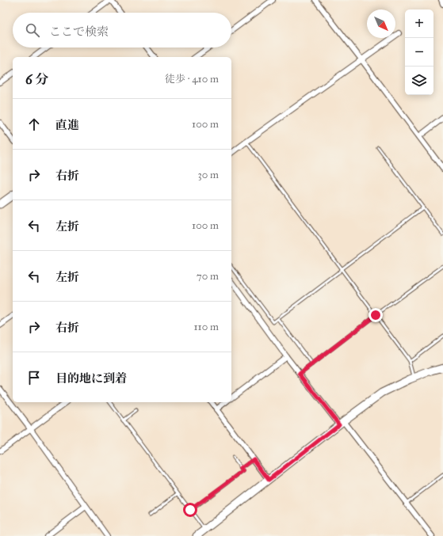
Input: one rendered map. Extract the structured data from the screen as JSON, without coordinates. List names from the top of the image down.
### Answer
{
  "north": "bottom right",
  "page": {
    "map_buttons": ["+", "−"],
    "search": "ここで検索",
    "heading": ["6 分", "徒歩 · 410 m"],
    "list": [
      ["直進", "100 m"],
      ["右折", "30 m"],
      ["左折", "100 m"],
      ["左折", "70 m"],
      ["右折", "110 m"],
      "目的地に到着"
    ]
  }
}
